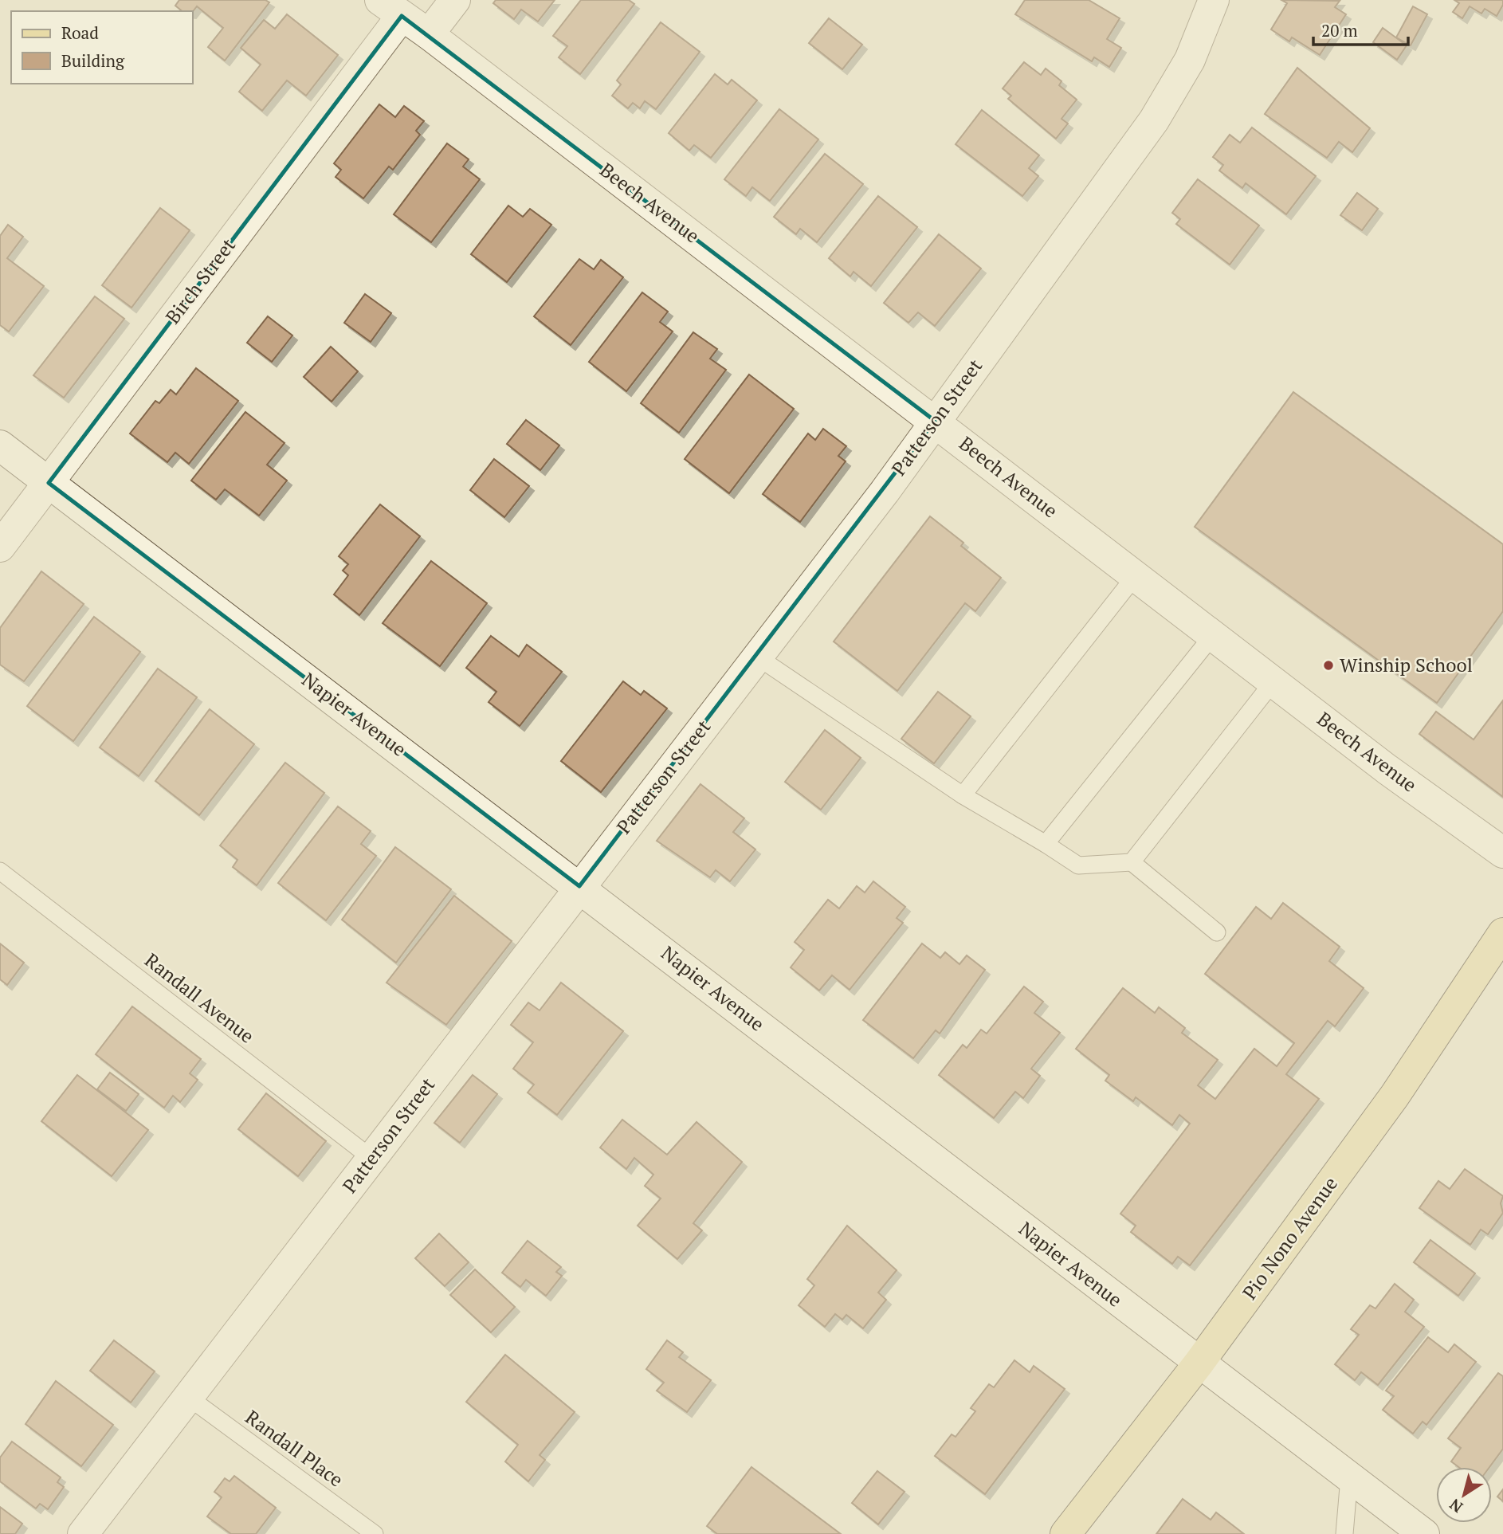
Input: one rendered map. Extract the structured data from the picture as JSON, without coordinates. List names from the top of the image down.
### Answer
{
  "streets": {
    "main road": ["Pio Nono Avenue"],
    "street": [
      "Beech Avenue",
      "Birch Street",
      "Patterson Street",
      "Napier Avenue"
    ],
    "lane": ["Randall Avenue", "Randall Place"]
  },
  "crossings": [
    ["Beech Avenue", "Birch Street"],
    ["Beech Avenue", "Patterson Street"],
    ["Birch Street", "Napier Avenue"],
    ["Patterson Street", "Napier Avenue"],
    ["Patterson Street", "Randall Avenue"],
    ["Patterson Street", "Randall Place"],
    ["Napier Avenue", "Pio Nono Avenue"]
  ],
  "places": ["Winship School"],
  "legend": ["Road", "Building"],
  "scale_bar": "20 m",
  "north": "bottom left"
}
